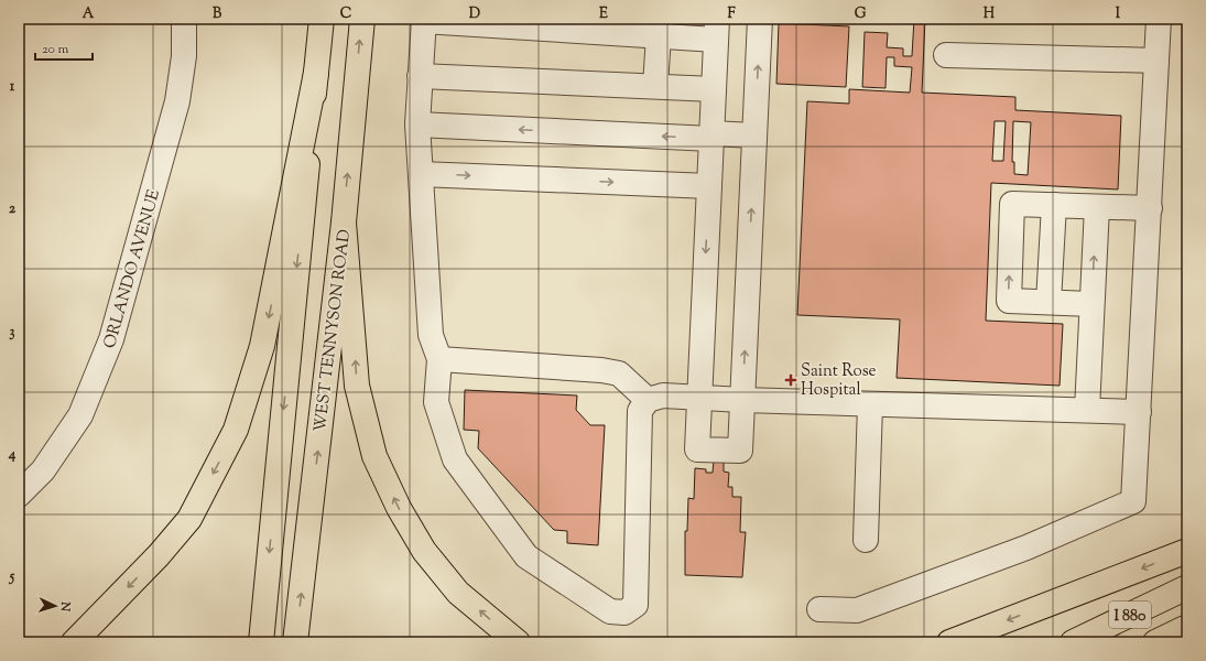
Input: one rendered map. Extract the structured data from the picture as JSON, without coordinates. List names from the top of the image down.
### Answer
{
  "streets": {
    "main road": ["WEST TENNYSON ROAD", "I 880"],
    "street": ["ORLANDO AVENUE"]
  },
  "places": {
    "health": ["Saint Rose Hospital"]
  },
  "scale_bar": "20 m",
  "north": "right",
  "grid": {
    "columns": [
      "A",
      "B",
      "C",
      "D",
      "E",
      "F",
      "G",
      "H",
      "I"
    ],
    "rows": [
      "1",
      "2",
      "3",
      "4",
      "5"
    ]
  }
}
